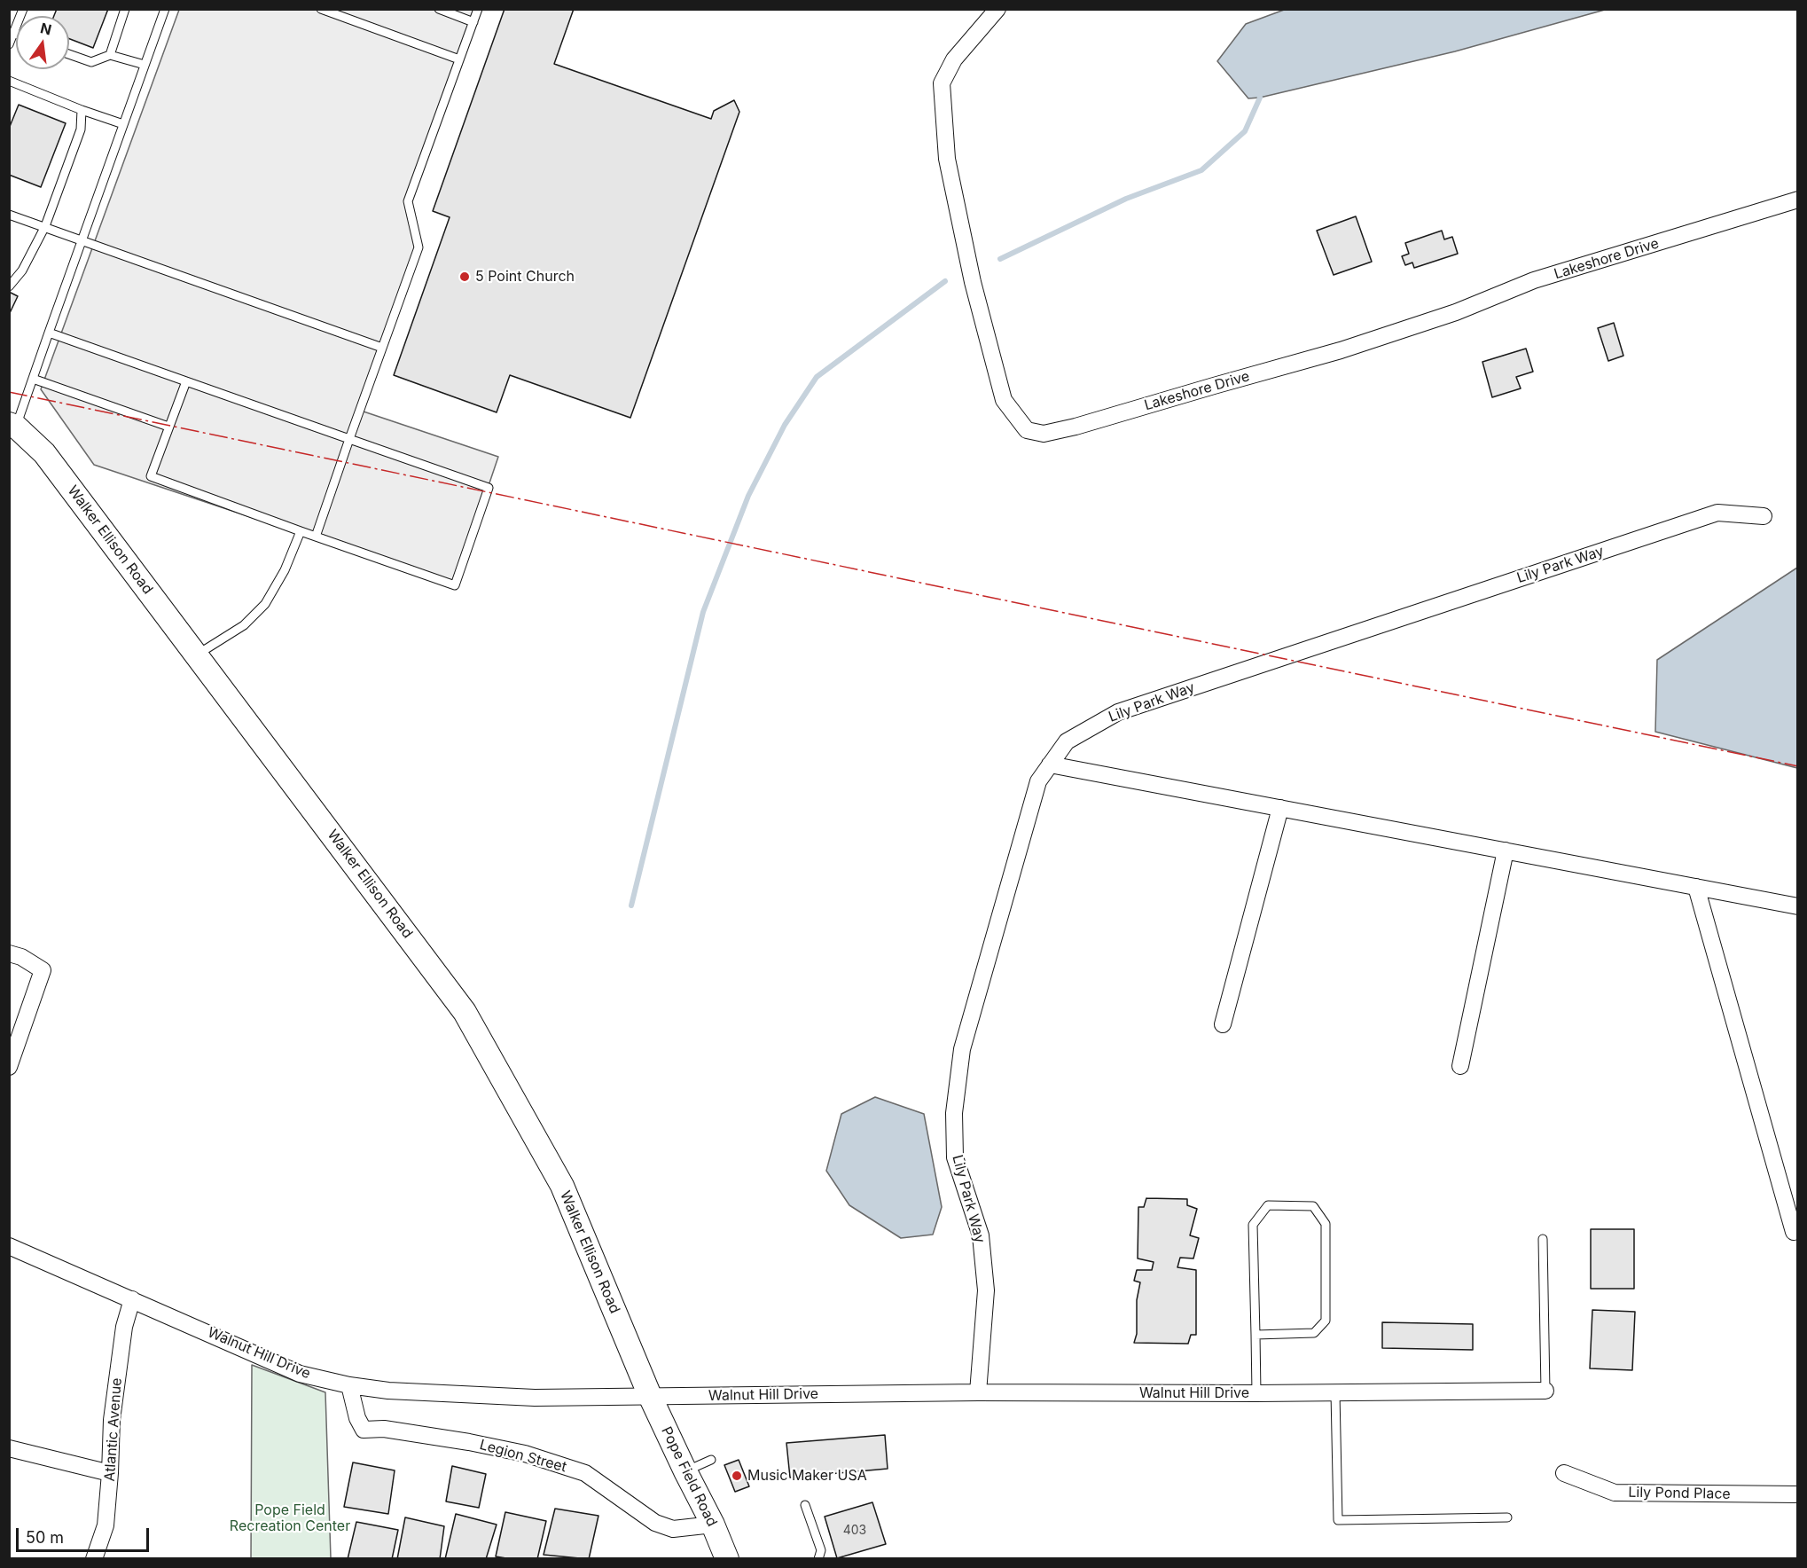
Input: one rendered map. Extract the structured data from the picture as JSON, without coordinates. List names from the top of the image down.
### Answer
{
  "streets": {
    "street": [
      "Lakeshore Drive",
      "Walker Ellison Road",
      "Lily Park Way",
      "Walnut Hill Drive",
      "Atlantic Avenue",
      "Legion Street",
      "Pope Field Road",
      "Lily Pond Place"
    ]
  },
  "crossings": [
    ["Walker Ellison Road", "Walnut Hill Drive"],
    ["Walker Ellison Road", "Pope Field Road"],
    ["Lily Park Way", "Walnut Hill Drive"],
    ["Walnut Hill Drive", "Atlantic Avenue"],
    ["Walnut Hill Drive", "Legion Street"],
    ["Walnut Hill Drive", "Pope Field Road"],
    ["Legion Street", "Pope Field Road"]
  ],
  "parks": ["Pope Field Recreation Center"],
  "places": ["5 Point Church", "Music Maker USA"],
  "house_numbers": ["403"],
  "scale_bar": "50 m",
  "north": "top"
}
